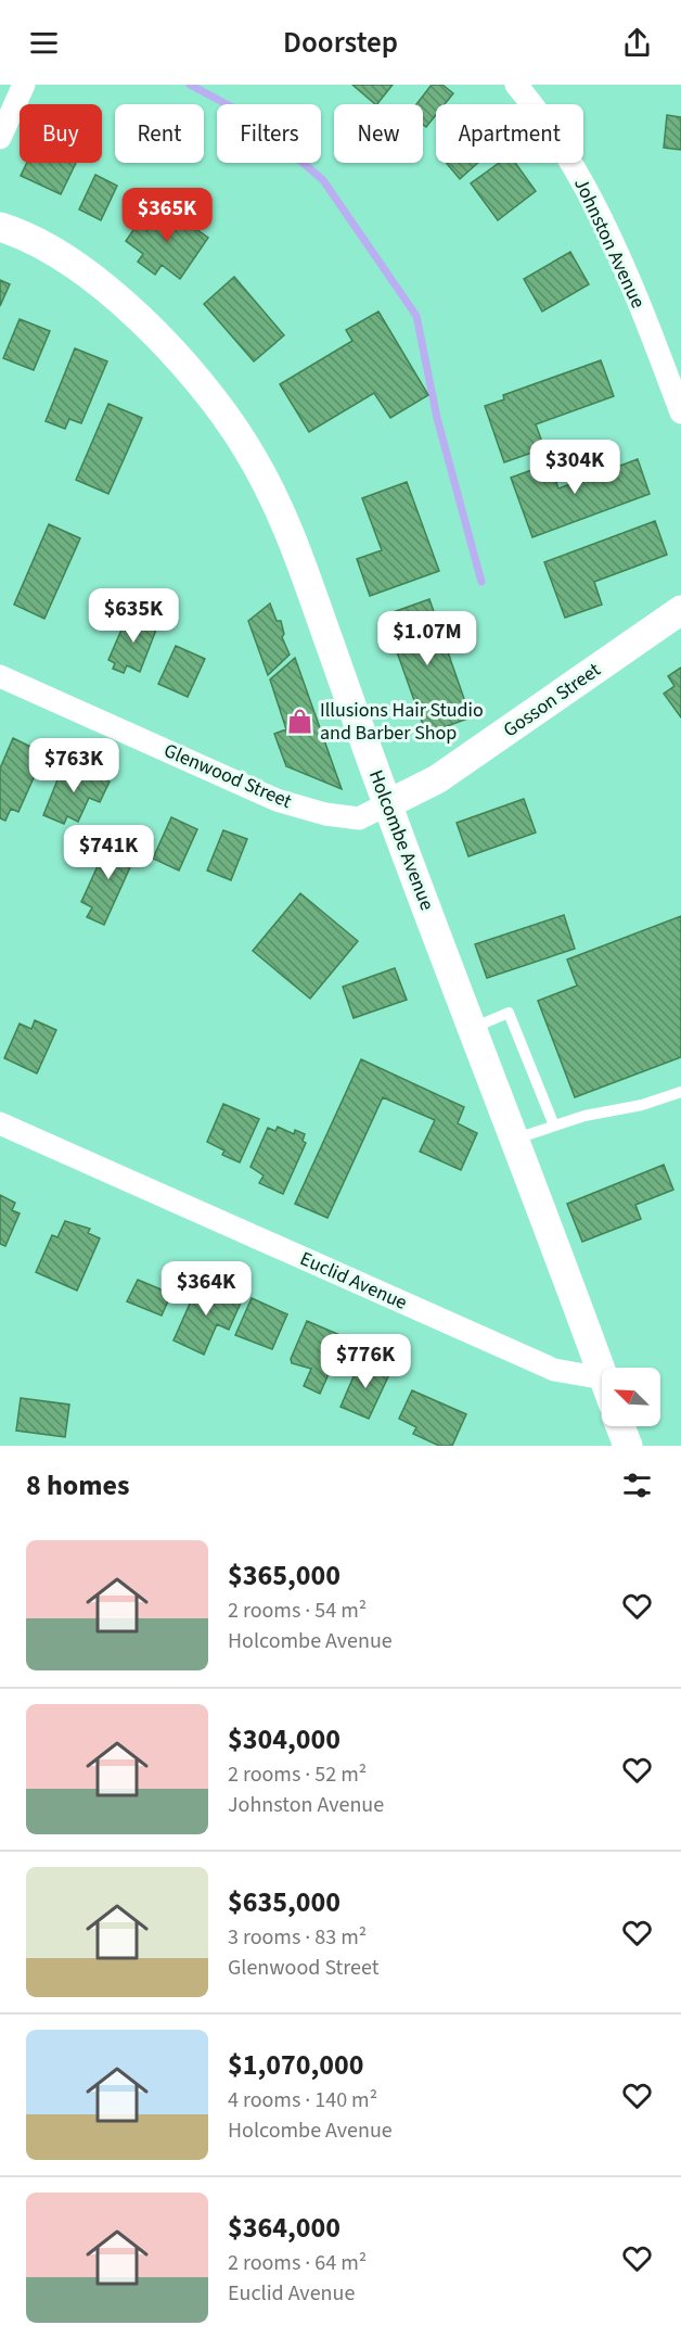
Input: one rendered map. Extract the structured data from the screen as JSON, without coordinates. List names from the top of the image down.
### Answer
{
  "streets": {
    "street": [
      "Johnston Avenue",
      "Gosson Street",
      "Glenwood Street",
      "Holcombe Avenue",
      "Euclid Avenue"
    ]
  },
  "crossings": [
    ["Gosson Street", "Glenwood Street"],
    ["Gosson Street", "Holcombe Avenue"],
    ["Glenwood Street", "Holcombe Avenue"]
  ],
  "places": {
    "shop": ["Illusions Hair Studio and Barber Shop"]
  },
  "north": "top left",
  "page": {
    "header": "Doorstep",
    "chip": [
      "Buy",
      "Rent",
      "Filters",
      "New",
      "Apartment"
    ],
    "price": [
      "$365K",
      "$304K",
      "$635K",
      "$1.07M",
      "$763K",
      "$741K",
      "$364K",
      "$776K"
    ],
    "heading": "8 homes",
    "list": [
      {
        "name": "$365,000",
        "note": "2 rooms · 54 m² · Holcombe Avenue"
      },
      {
        "name": "$304,000",
        "note": "2 rooms · 52 m² · Johnston Avenue"
      },
      {
        "name": "$635,000",
        "note": "3 rooms · 83 m² · Glenwood Street"
      },
      {
        "name": "$1,070,000",
        "note": "4 rooms · 140 m² · Holcombe Avenue"
      },
      {
        "name": "$364,000",
        "note": "2 rooms · 64 m² · Euclid Avenue"
      }
    ]
  }
}
